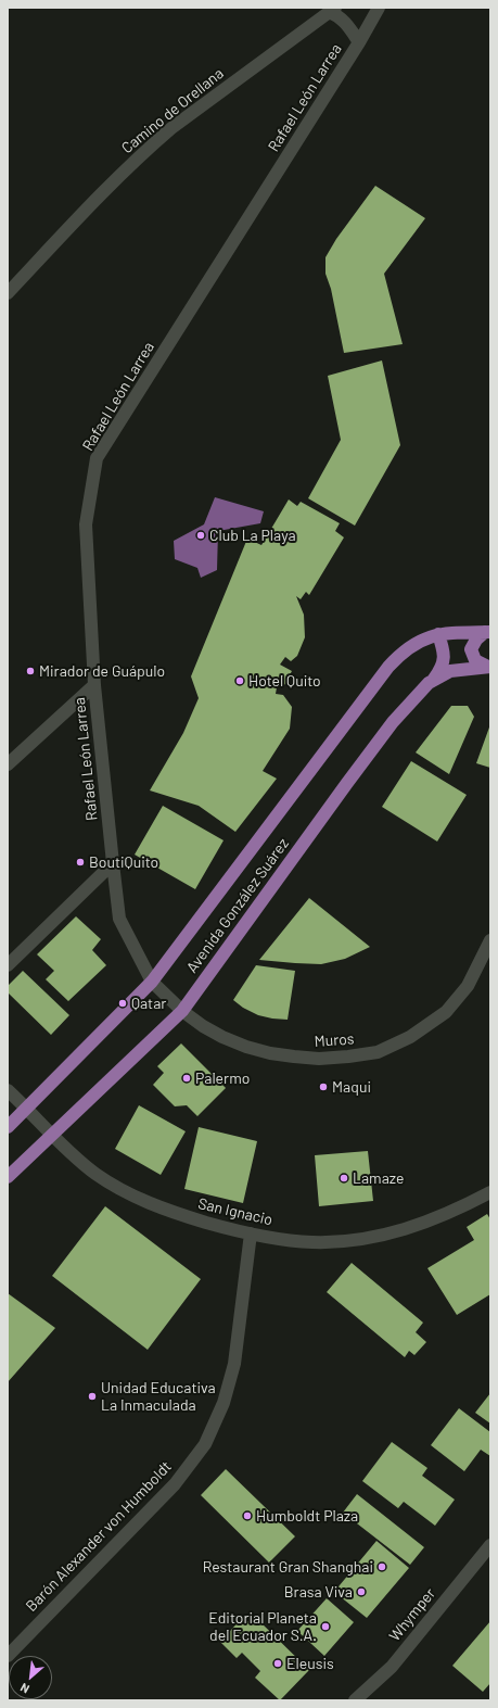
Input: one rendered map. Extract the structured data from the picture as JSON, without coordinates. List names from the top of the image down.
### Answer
{
  "streets": {
    "main road": ["Avenida González Suárez"],
    "street": [
      "Rafael León Larrea",
      "Camino de Orellana",
      "Muros",
      "San Ignacio",
      "Barón Alexander von Humboldt",
      "Whymper"
    ]
  },
  "crossings": [
    ["Rafael León Larrea", "Avenida González Suárez"],
    ["Rafael León Larrea", "Muros"],
    ["Avenida González Suárez", "Muros"],
    ["Avenida González Suárez", "San Ignacio"],
    ["San Ignacio", "Barón Alexander von Humboldt"]
  ],
  "places": [
    "Club La Playa",
    "Mirador de Guápulo",
    "Hotel Quito",
    "BoutiQuito",
    "Qatar",
    "Palermo",
    "Maqui",
    "Lamaze",
    "Unidad Educativa La Inmaculada",
    "Humboldt Plaza",
    "Restaurant Gran Shanghai",
    "Brasa Viva",
    "Editorial Planeta del Ecuador S.A.",
    "Eleusis"
  ],
  "north": "bottom left"
}
